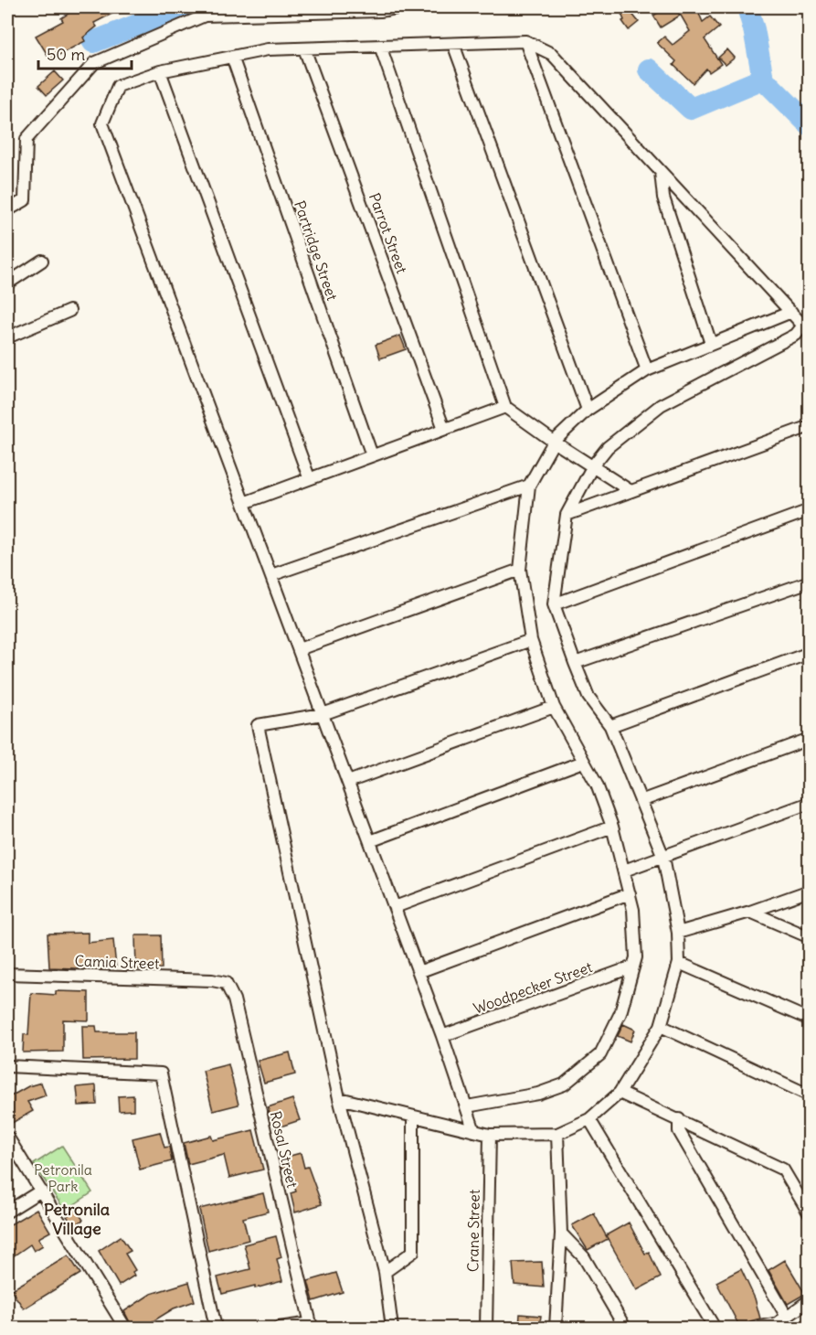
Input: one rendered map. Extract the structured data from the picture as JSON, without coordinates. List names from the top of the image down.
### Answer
{
  "streets": {
    "street": [
      "Parrot Street",
      "Partridge Street",
      "Camia Street",
      "Woodpecker Street",
      "Rosal Street",
      "Crane Street"
    ]
  },
  "crossings": [
    ["Camia Street", "Rosal Street"]
  ],
  "districts": ["Petronila Village"],
  "parks": ["Petronila Park"],
  "scale_bar": "50 m"
}
